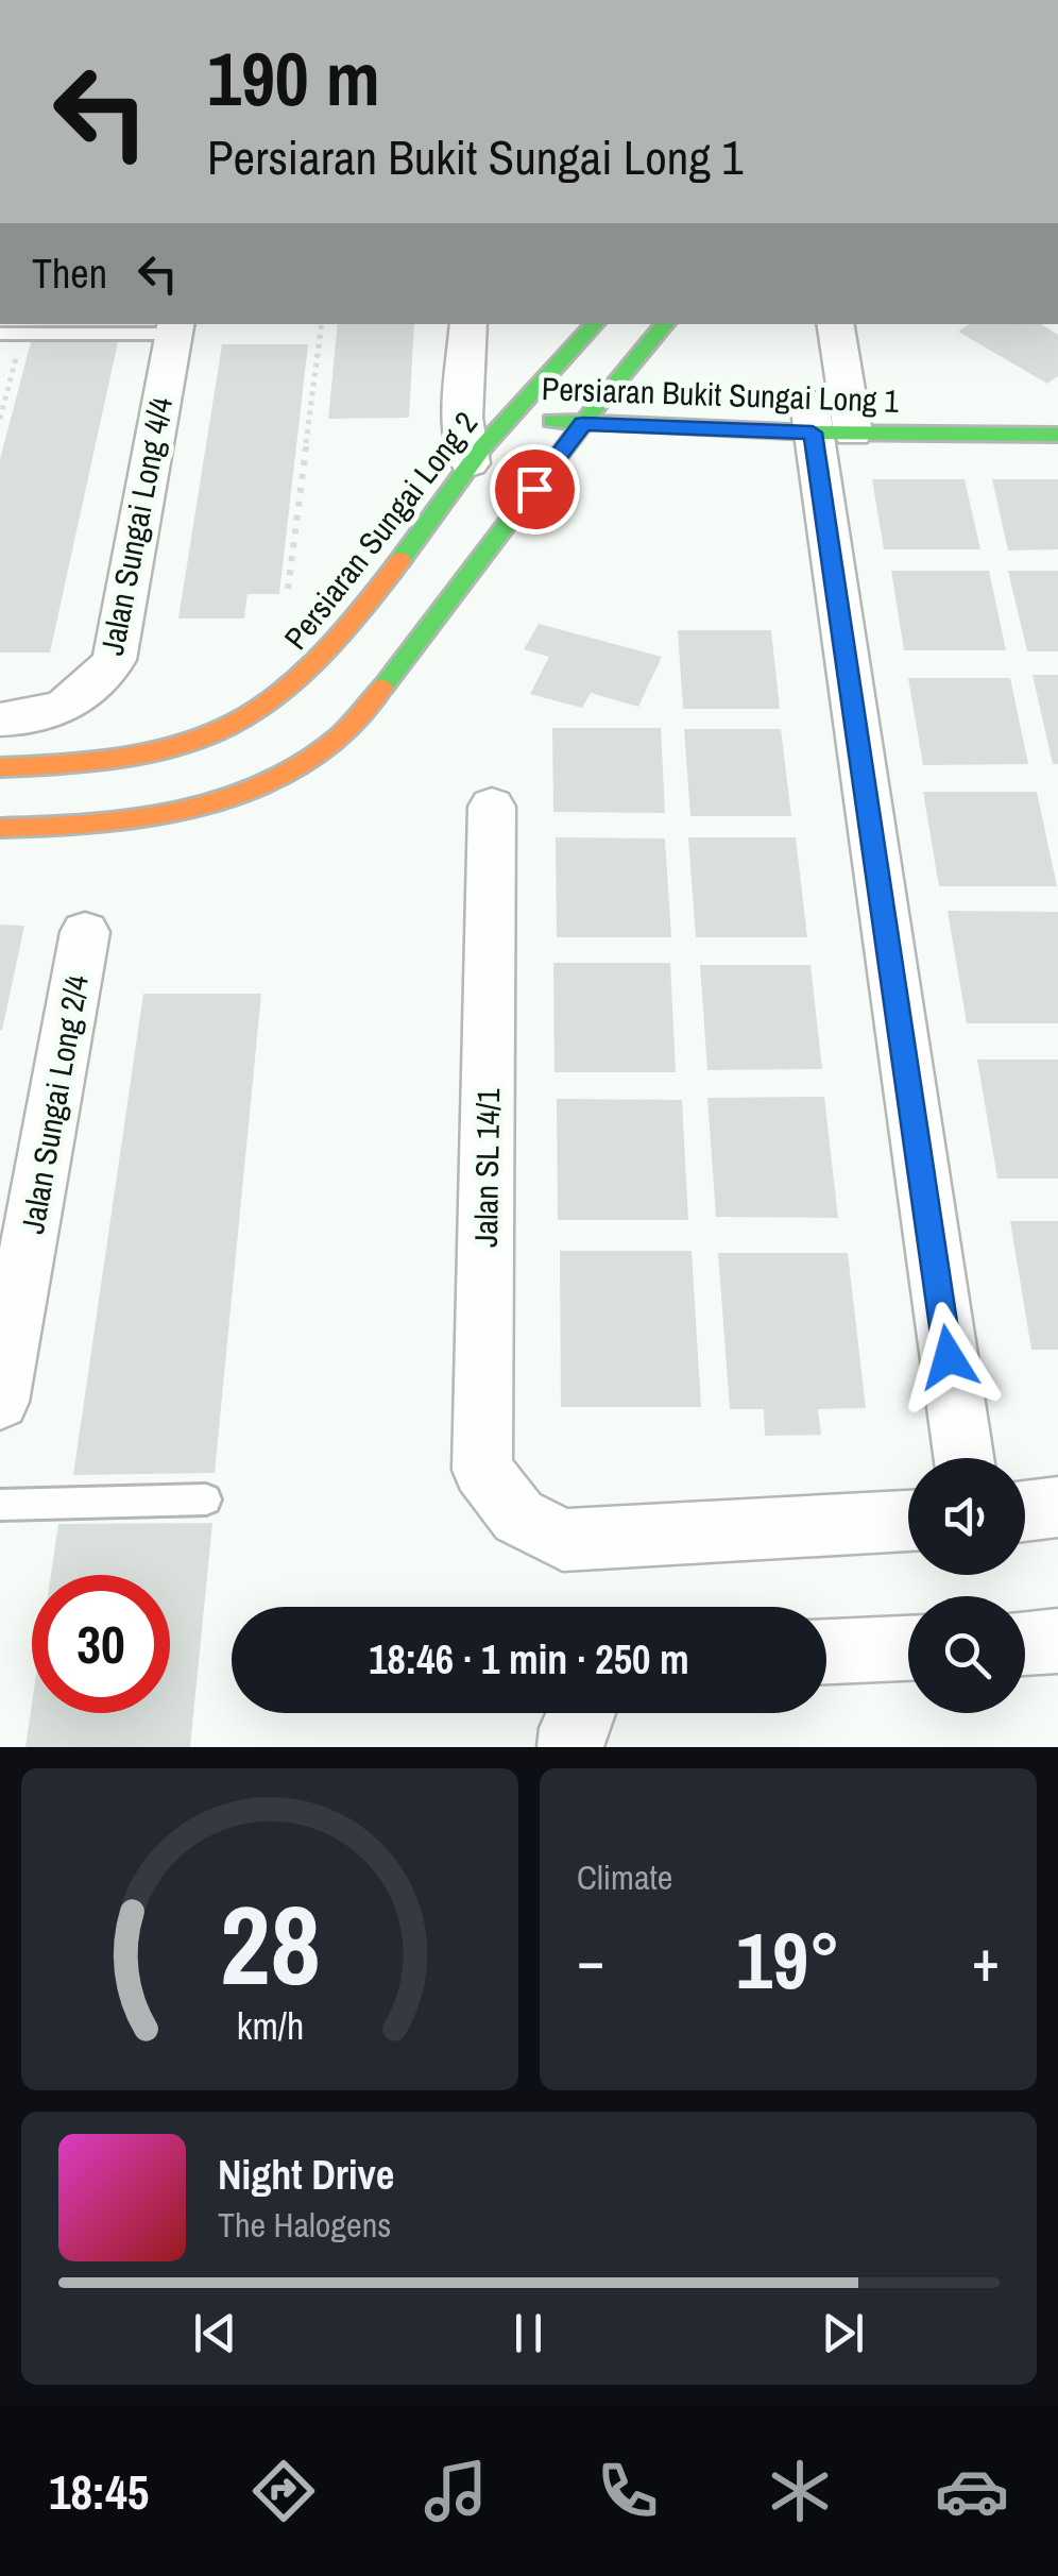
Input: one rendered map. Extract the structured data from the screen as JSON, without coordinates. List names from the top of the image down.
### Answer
{
  "streets": {
    "street": [
      "Persiaran Bukit Sungai Long 1",
      "Jalan Sungai Long 4/4",
      "Persiaran Sungai Long 2",
      "Jalan Sungai Long 2/4",
      "Jalan SL 14/1"
    ]
  },
  "crossings": [
    ["Persiaran Bukit Sungai Long 1", "Persiaran Sungai Long 2"]
  ],
  "page": {
    "turn": ["190 m", "Persiaran Bukit Sungai Long 1"],
    "then": "Then",
    "limit": "30",
    "trip": "18:46 · 1 min · 250 m",
    "tile": "Climate",
    "heat": ["−", "19°", "+"],
    "song": ["Night Drive", "The Halogens"],
    "tabs": "18:45",
    "gauge": ["28", "km/h"]
  }
}
